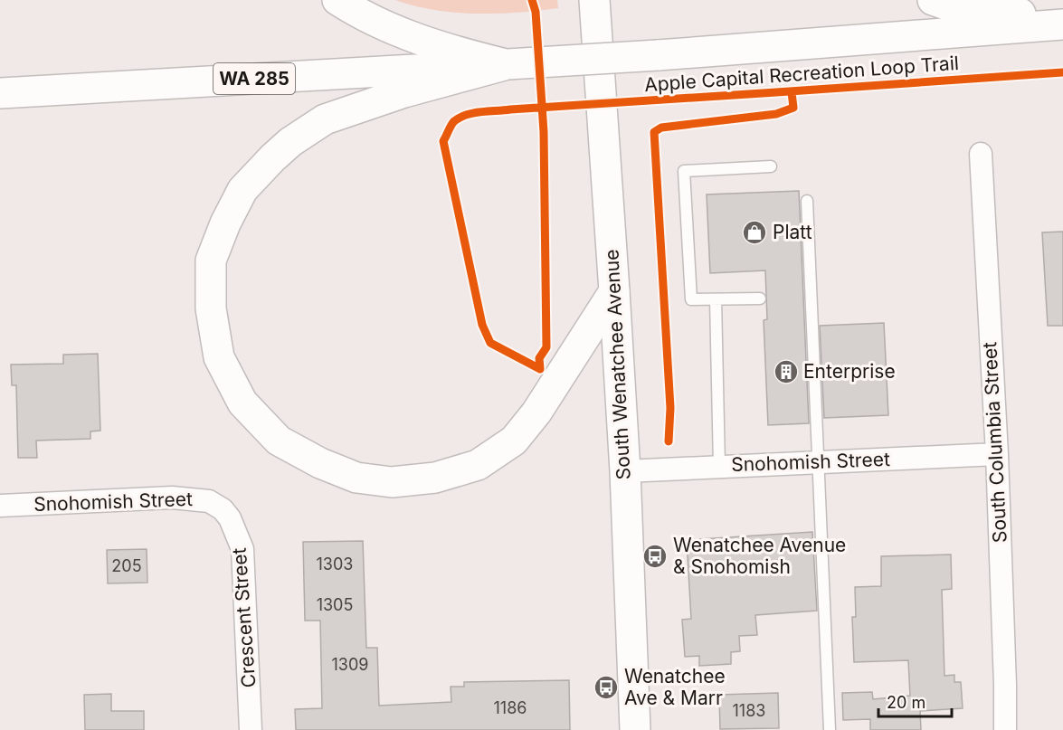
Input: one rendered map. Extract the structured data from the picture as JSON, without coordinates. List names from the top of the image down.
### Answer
{
  "streets": {
    "main road": ["WA 285", "South Wenatchee Avenue"],
    "street": ["South Columbia Street", "Snohomish Street", "Crescent Street"],
    "cycle path": ["Apple Capital Recreation Loop Trail"]
  },
  "crossings": [
    ["South Wenatchee Avenue", "Snohomish Street"],
    ["South Columbia Street", "Snohomish Street"],
    ["Snohomish Street", "Crescent Street"]
  ],
  "places": {
    "shop": ["Platt"],
    "building": ["Enterprise"],
    "bus stop": ["Wenatchee Avenue & Snohomish", "Wenatchee Ave & Marr"]
  },
  "house_numbers": [
    "1303",
    "205",
    "1305",
    "1309",
    "1186",
    "1183"
  ],
  "scale_bar": "20 m"
}
